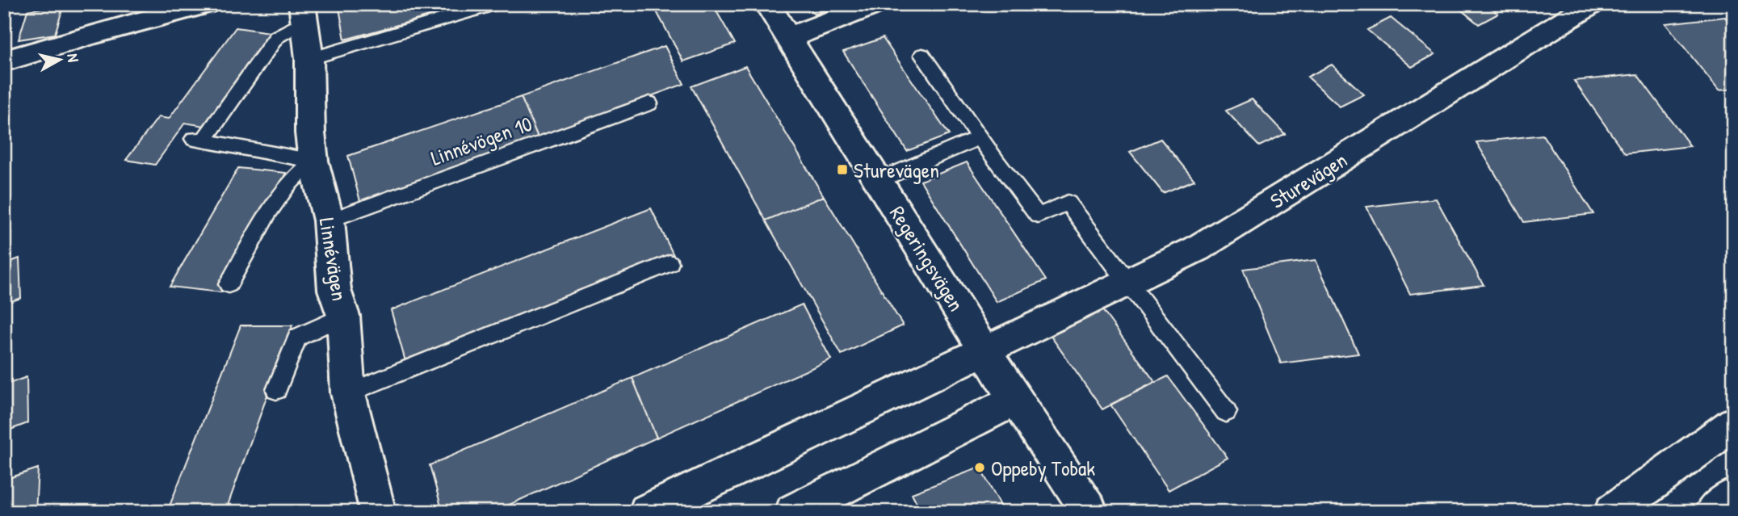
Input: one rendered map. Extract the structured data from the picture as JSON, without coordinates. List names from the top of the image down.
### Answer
{
  "streets": {
    "street": ["Sturevägen", "Regeringsvägen", "Linnévägen"],
    "lane": ["Linnévögen 10"]
  },
  "crossings": [
    ["Linnévögen 10", "Linnévägen"],
    ["Sturevägen", "Regeringsvägen"]
  ],
  "places": {
    "transit": ["Sturevägen"],
    "other": ["Oppeby Tobak"]
  },
  "north": "right"
}
